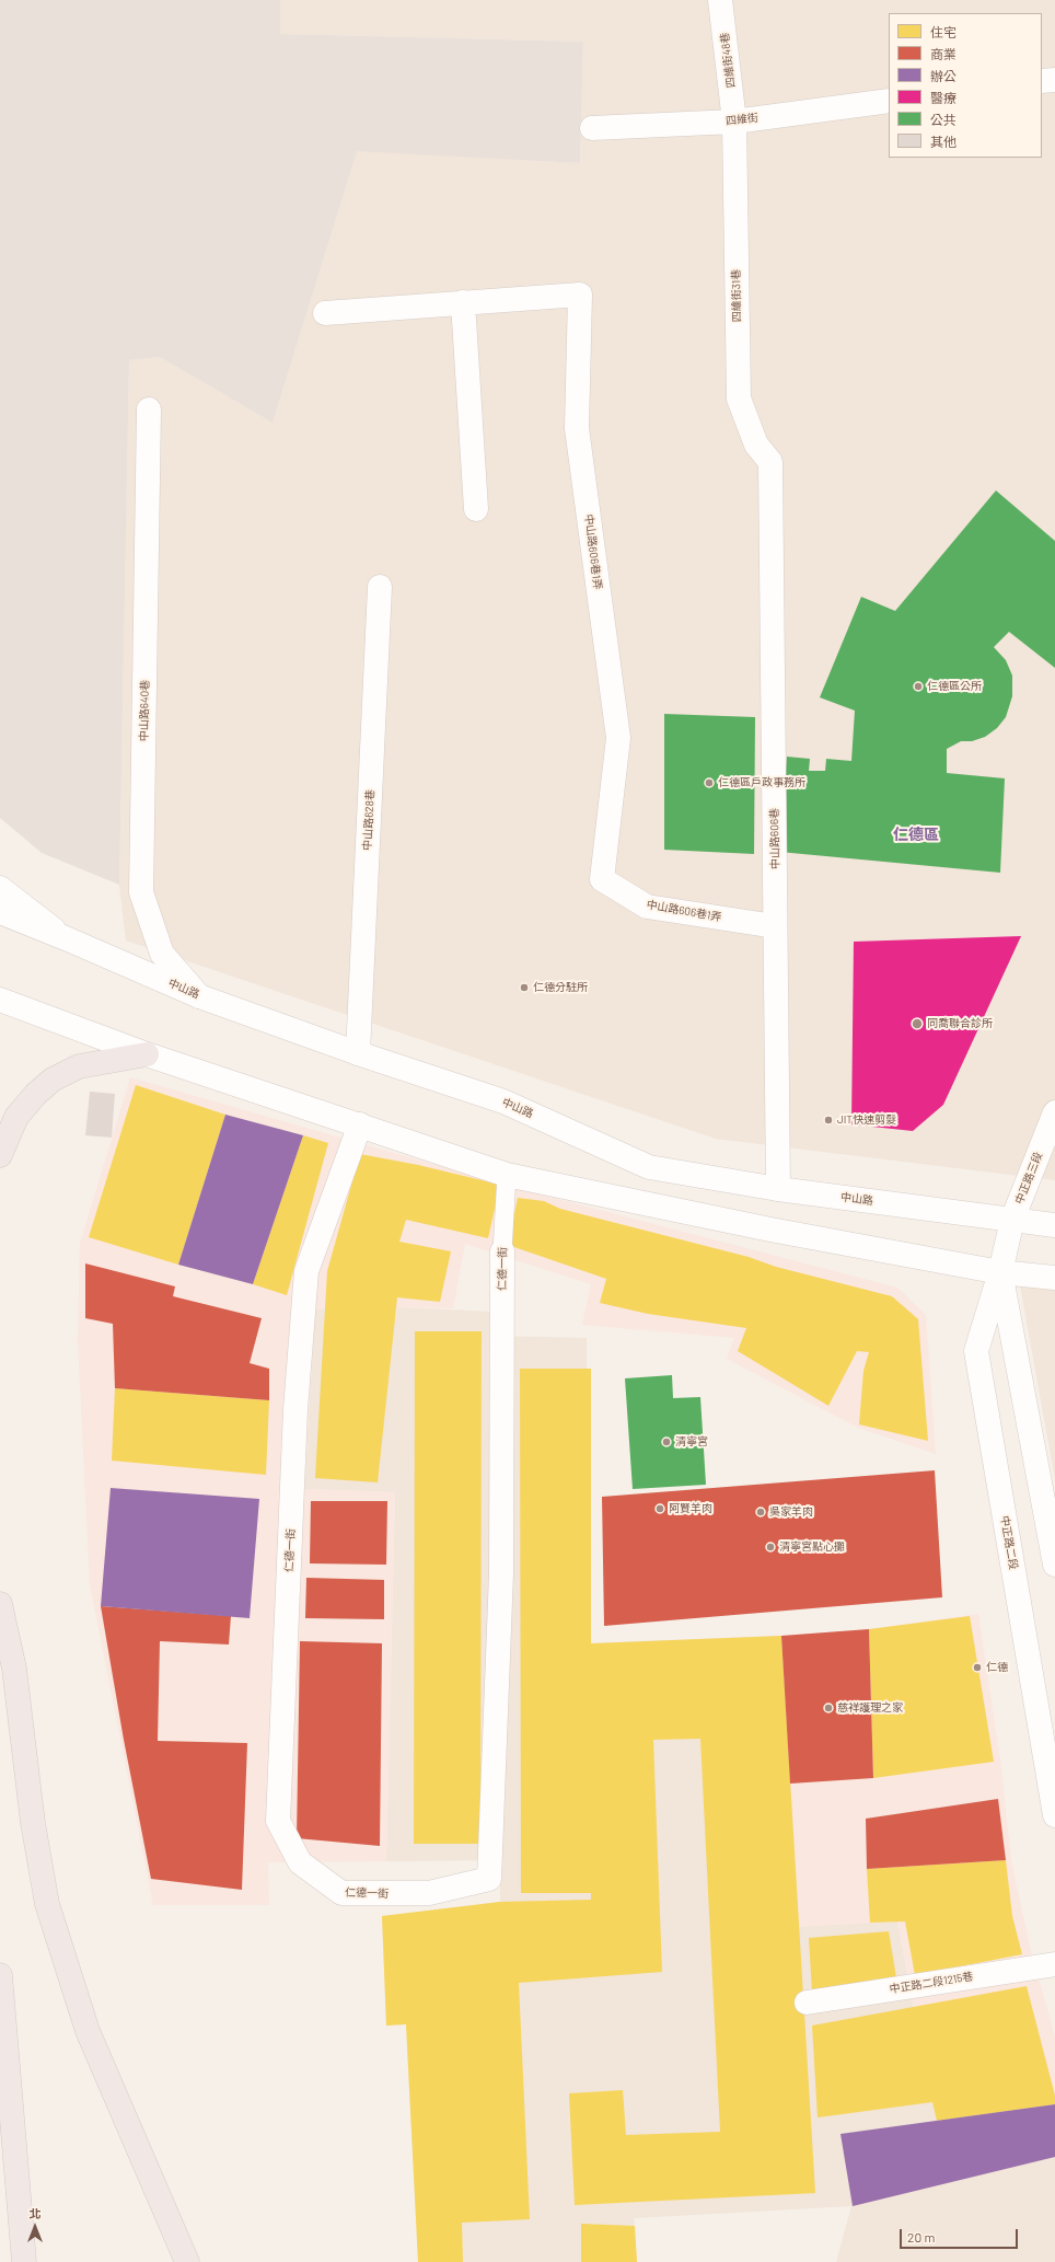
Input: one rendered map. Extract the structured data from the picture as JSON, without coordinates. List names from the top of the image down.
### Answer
{
  "streets": {
    "street": [
      "四維街48巷",
      "四維街",
      "四維街31巷",
      "中山路606巷1弄",
      "中山路640巷",
      "中山路628巷",
      "中山路606巷",
      "中山路",
      "中正路三段",
      "仁德一街",
      "中正路二段",
      "中正路二段1215巷"
    ]
  },
  "crossings": [
    ["四維街48巷", "四維街"],
    ["四維街48巷", "四維街31巷"],
    ["四維街", "四維街31巷"],
    ["四維街31巷", "中山路606巷"],
    ["中山路606巷1弄", "中山路606巷"],
    ["中山路640巷", "中山路"],
    ["中山路628巷", "中山路"],
    ["中山路606巷", "中山路"],
    ["中山路", "中正路三段"],
    ["中山路", "中正路二段"],
    ["中正路三段", "中正路二段"]
  ],
  "districts": ["仁德區"],
  "places": [
    "仁德區公所",
    "仁德區戶政事務所",
    "仁德分駐所",
    "同喬聯合診所",
    "JIT快速剪髮",
    "清寧宮",
    "阿賢羊肉",
    "吳家羊肉",
    "清寧宮點心攤",
    "仁德",
    "慈祥護理之家"
  ],
  "legend": [
    "住宅",
    "商業",
    "辦公",
    "醫療",
    "公共",
    "其他"
  ],
  "scale_bar": "20 m",
  "north": "top"
}
